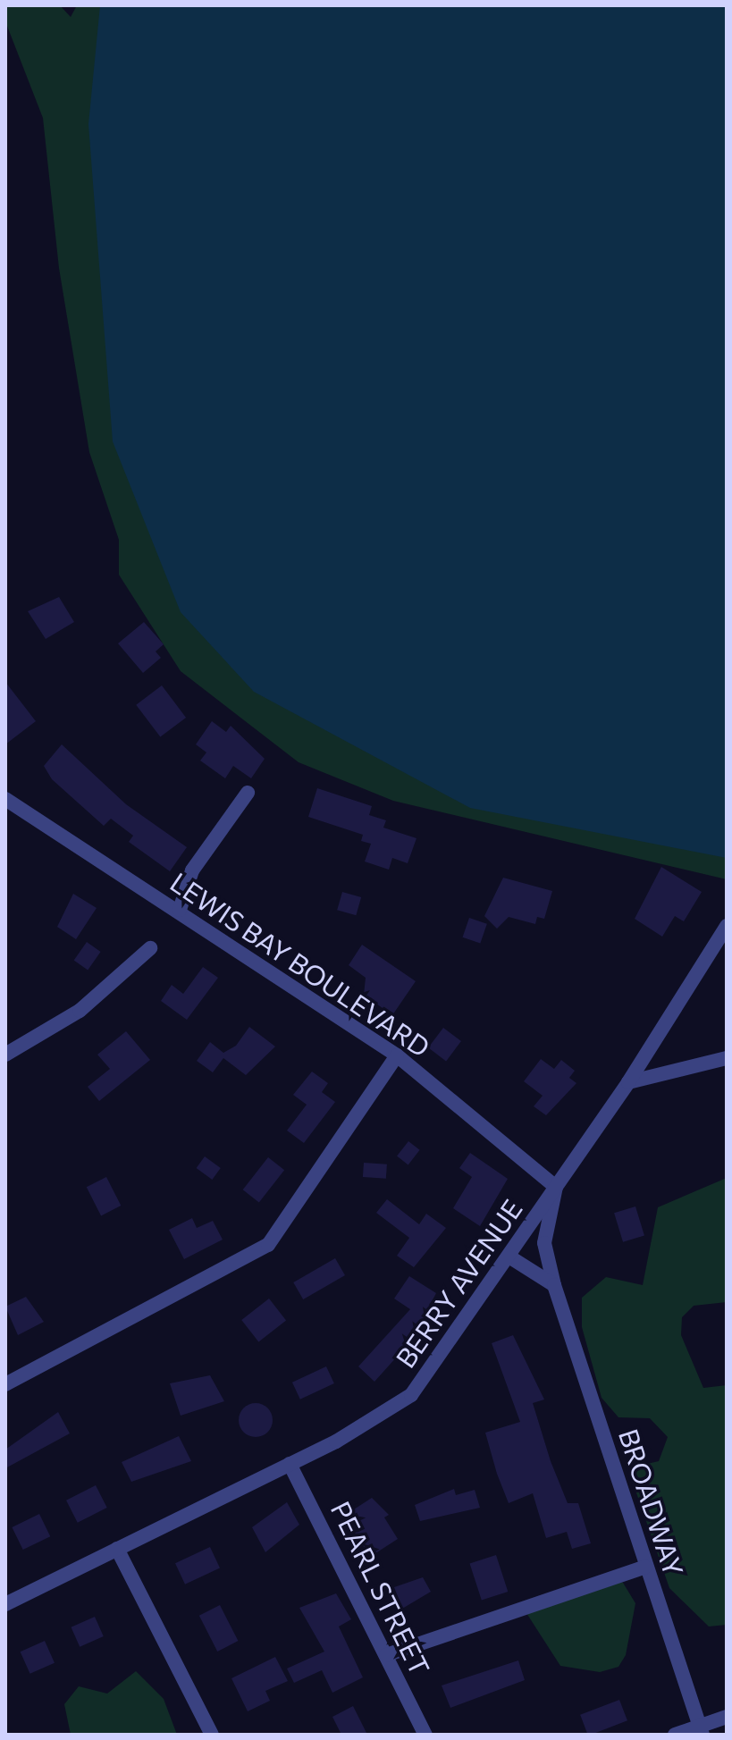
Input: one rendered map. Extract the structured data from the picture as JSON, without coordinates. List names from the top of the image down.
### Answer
{
  "streets": {
    "street": [
      "LEWIS BAY BOULEVARD",
      "BERRY AVENUE",
      "BROADWAY",
      "PEARL STREET"
    ]
  },
  "crossings": [
    ["LEWIS BAY BOULEVARD", "BERRY AVENUE"],
    ["LEWIS BAY BOULEVARD", "BROADWAY"],
    ["BERRY AVENUE", "BROADWAY"],
    ["BERRY AVENUE", "PEARL STREET"]
  ]
}
